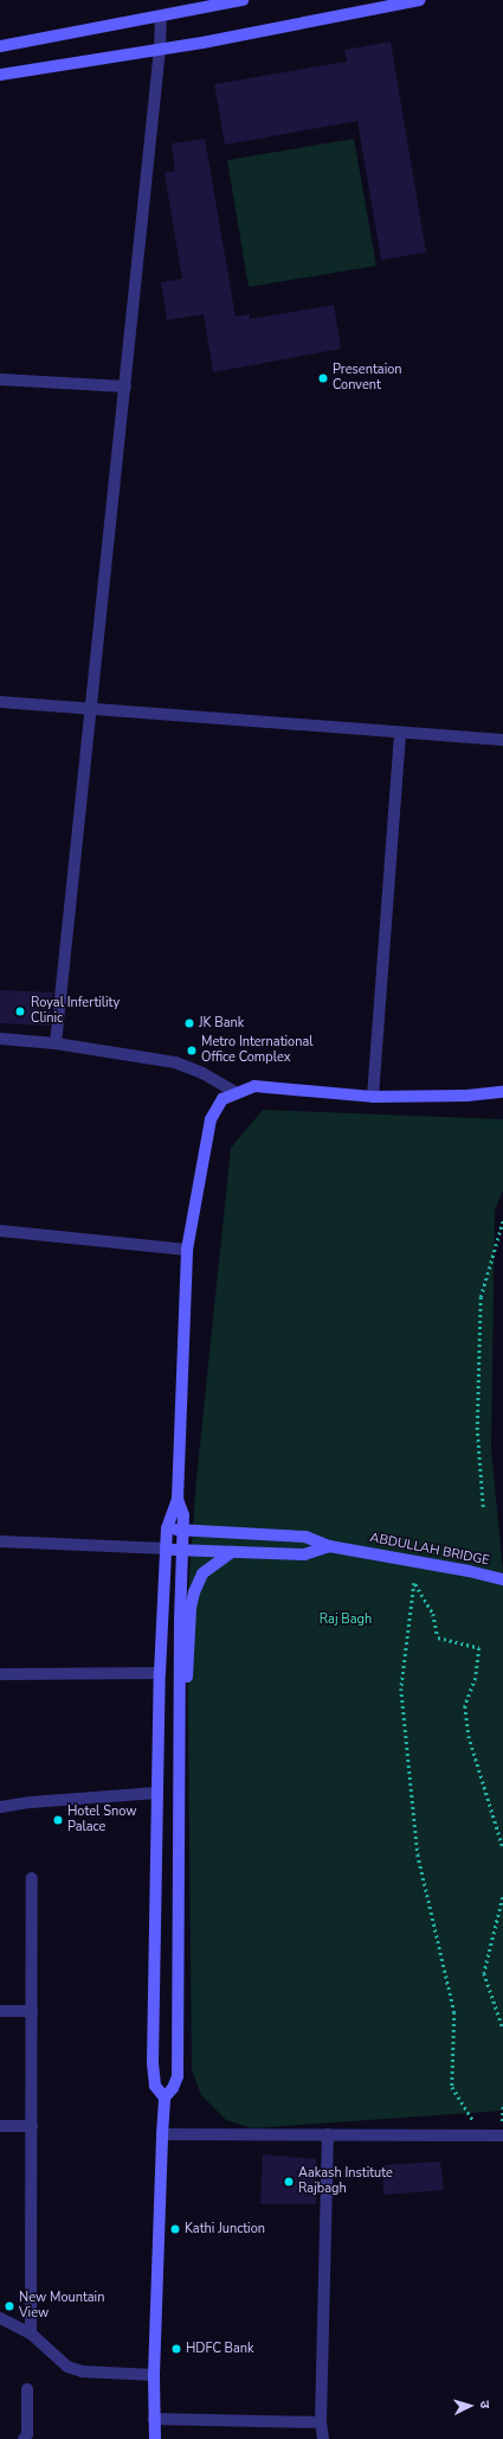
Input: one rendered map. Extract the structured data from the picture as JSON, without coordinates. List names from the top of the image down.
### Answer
{
  "streets": {
    "main road": ["ABDULLAH BRIDGE"]
  },
  "parks": ["Raj Bagh"],
  "places": [
    "Presentaion Convent",
    "Royal Infertility Clinic",
    "JK Bank",
    "Metro International Office Complex",
    "Hotel Snow Palace",
    "Aakash Institute Rajbagh",
    "Kathi Junction",
    "New Mountain View",
    "HDFC Bank"
  ],
  "north": "right"
}
